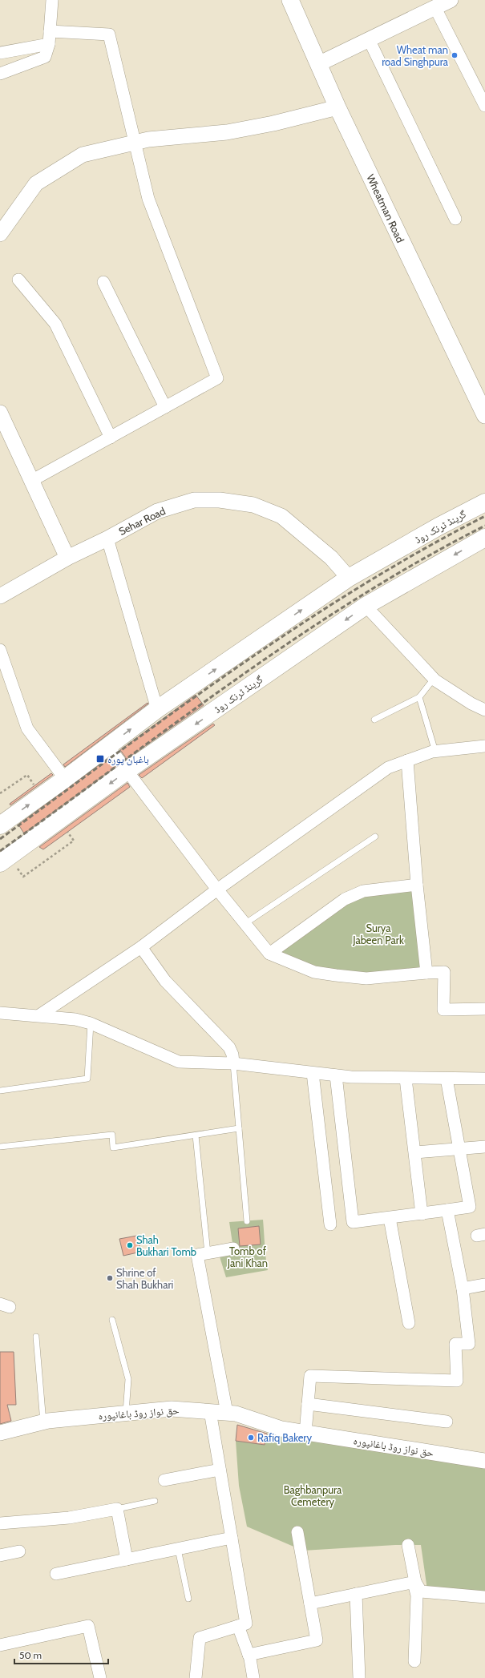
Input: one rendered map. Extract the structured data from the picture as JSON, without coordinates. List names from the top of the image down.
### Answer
{
  "streets": {
    "main road": ["Wheatman Road", "گرینڈ ٹرنک روڈ"],
    "street": ["Sehar Road", "حق نواز روڈ باغانپورہ"]
  },
  "crossings": [
    ["Sehar Road", "گرینڈ ٹرنک روڈ"]
  ],
  "parks": ["Surya Jabeen Park", "Tomb of Jani Khan", "Baghbanpura Cemetery"],
  "places": {
    "other": [
      "Wheat man road Singhpura",
      "Shah Bukhari Tomb",
      "Shrine of Shah Bukhari",
      "Rafiq Bakery"
    ],
    "transit": ["باغبان پورہ"]
  },
  "scale_bar": "50 m"
}
